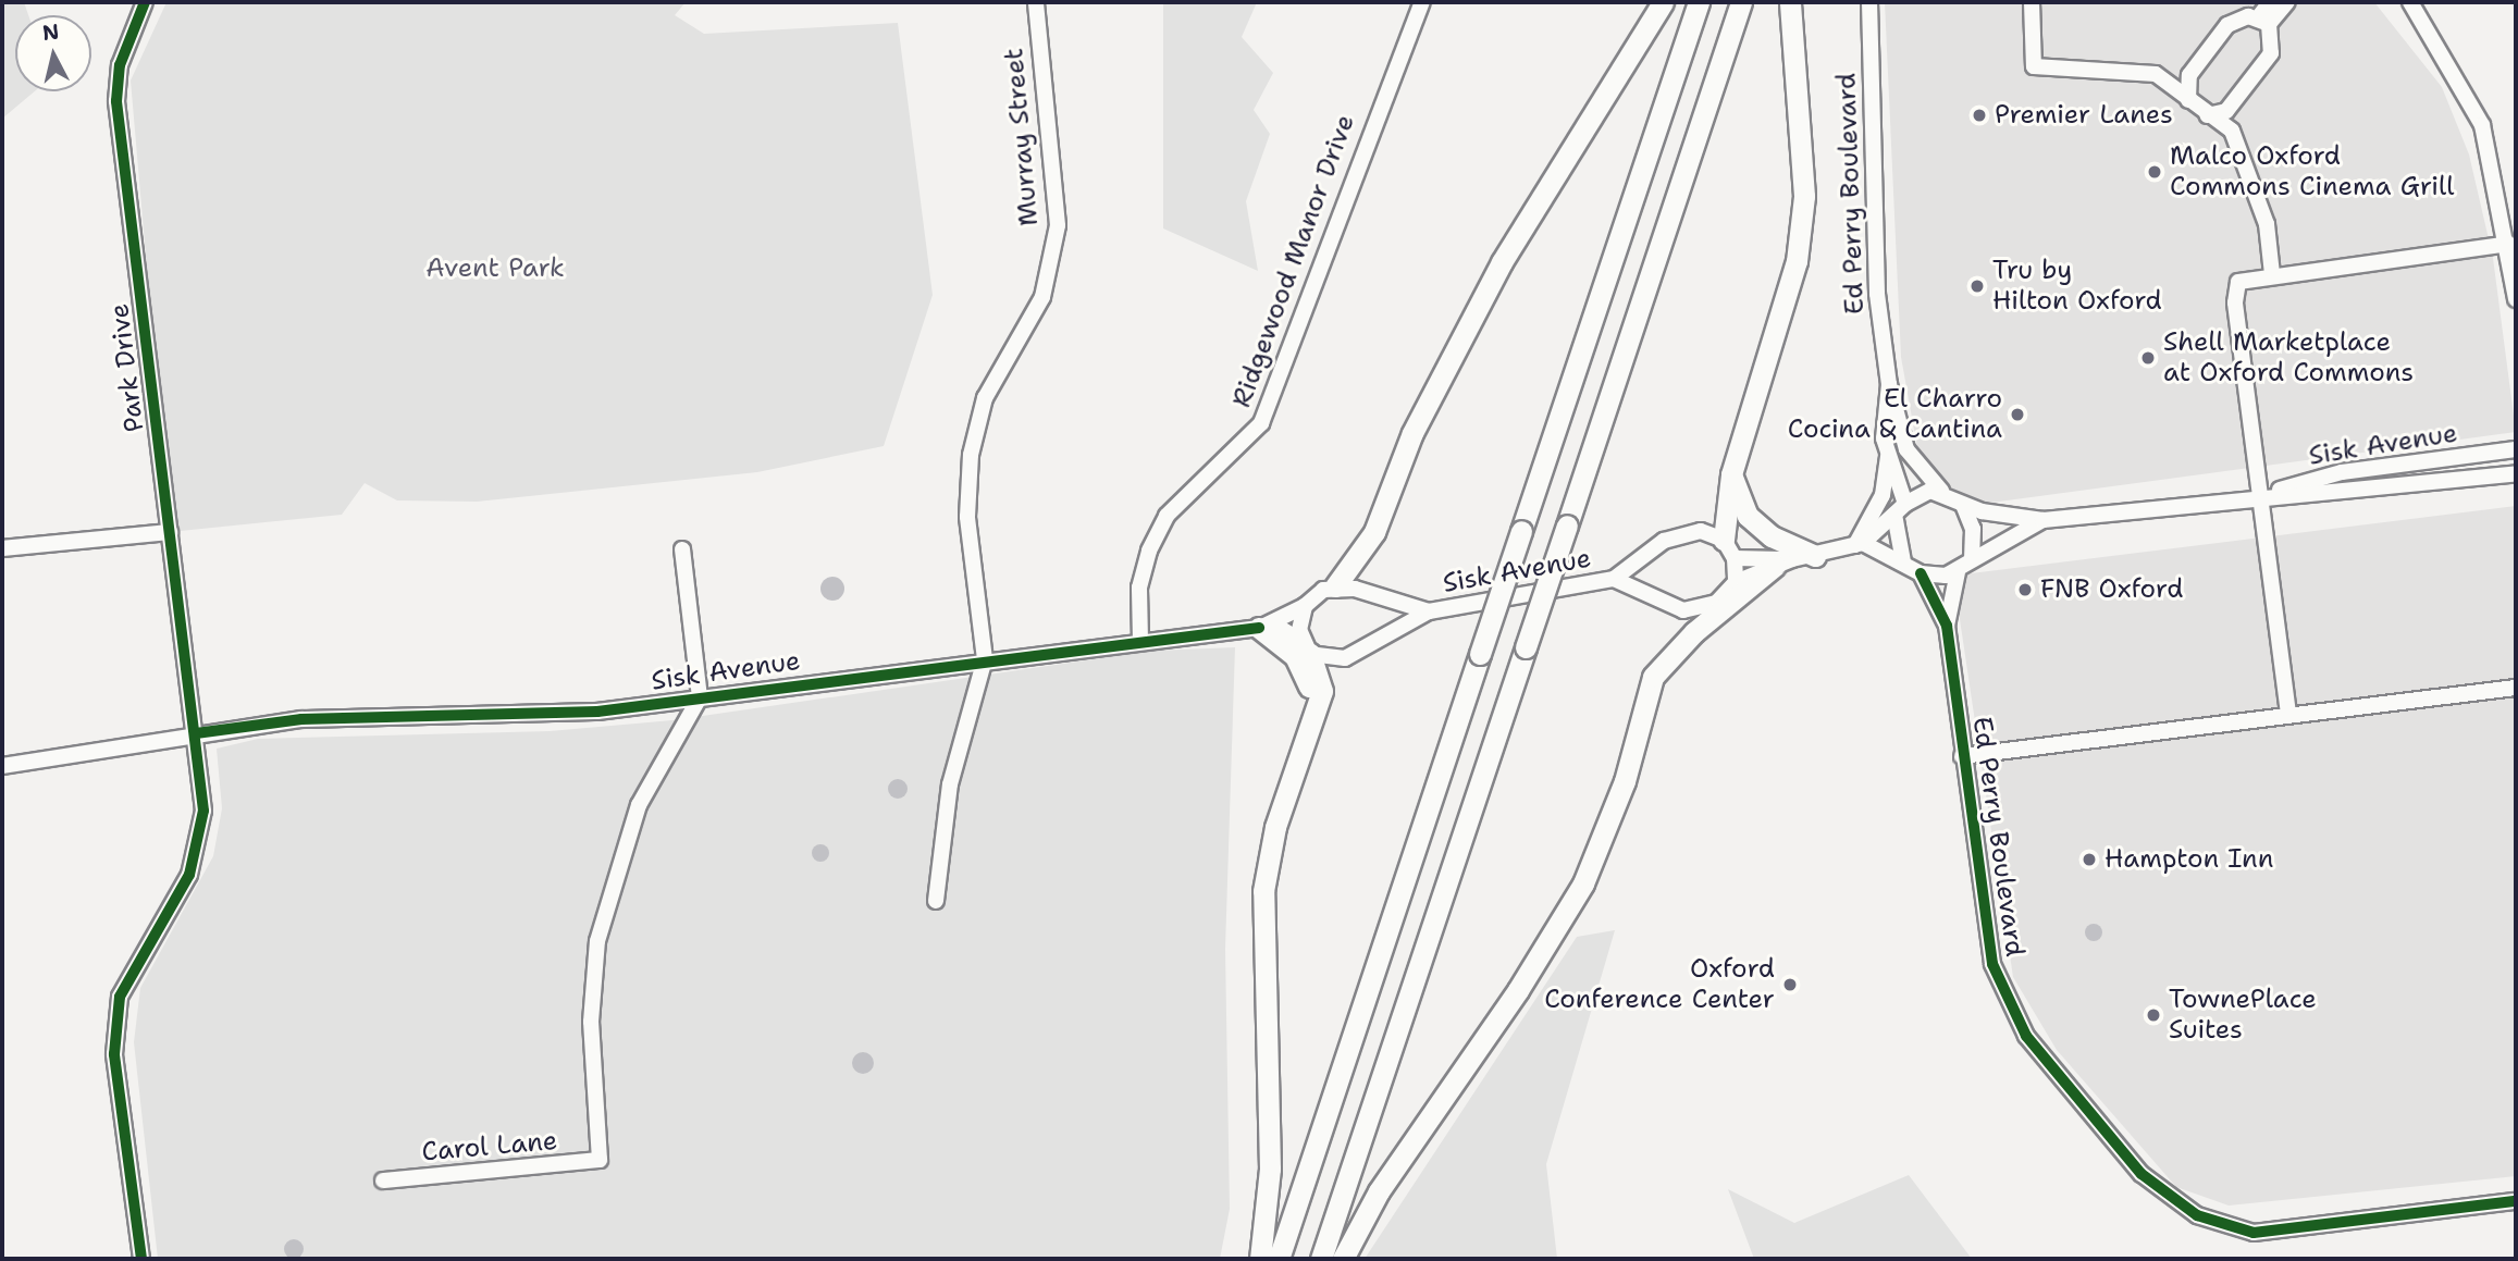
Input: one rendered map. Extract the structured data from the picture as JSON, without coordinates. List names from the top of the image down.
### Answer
{
  "streets": {
    "street": [
      "Murray Street",
      "Ed Perry Boulevard",
      "Ridgewood Manor Drive",
      "Park Drive",
      "Sisk Avenue",
      "Carol Lane"
    ]
  },
  "crossings": [
    ["Murray Street", "Sisk Avenue"],
    ["Ed Perry Boulevard", "Sisk Avenue"],
    ["Ridgewood Manor Drive", "Sisk Avenue"],
    ["Park Drive", "Sisk Avenue"],
    ["Sisk Avenue", "Carol Lane"]
  ],
  "parks": ["Avent Park"],
  "places": [
    "Premier Lanes",
    "Malco Oxford Commons Cinema Grill",
    "Tru by Hilton Oxford",
    "Shell Marketplace at Oxford Commons",
    "El Charro Cocina & Cantina",
    "FNB Oxford",
    "Hampton Inn",
    "Oxford Conference Center",
    "TownePlace Suites"
  ],
  "north": "top"
}
